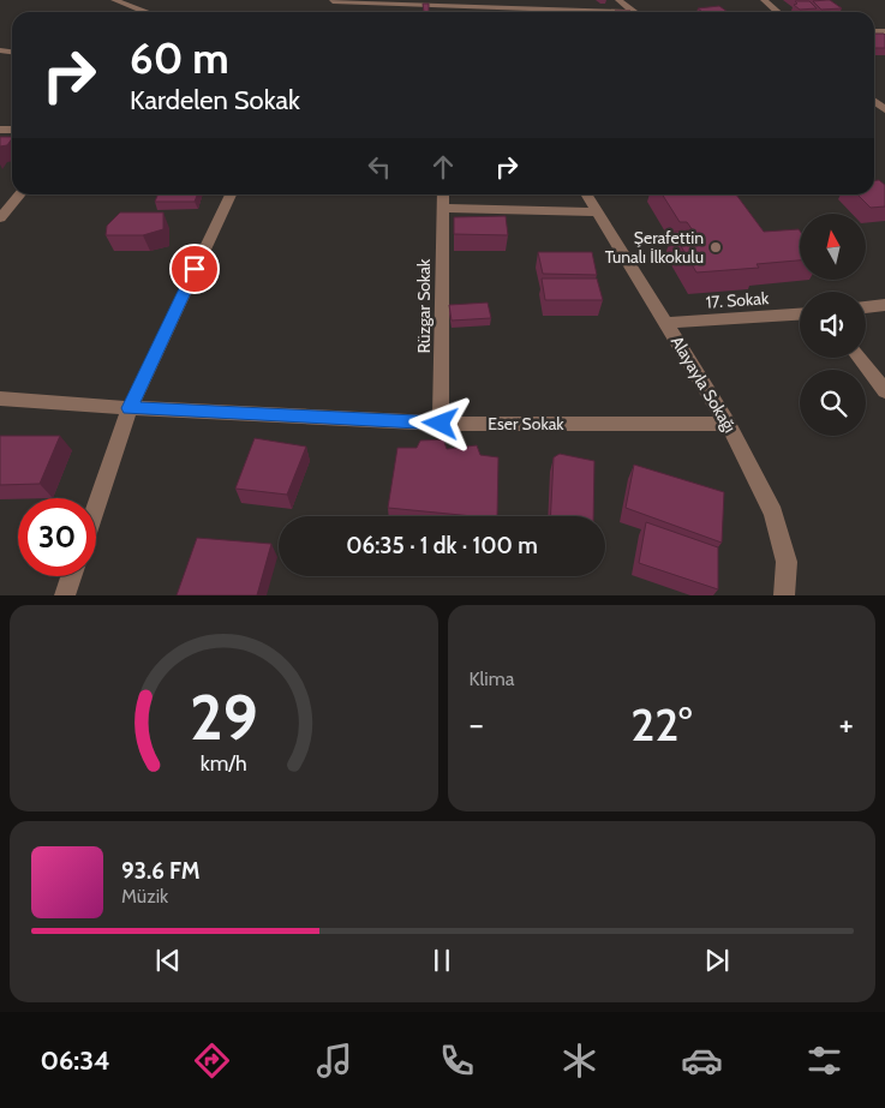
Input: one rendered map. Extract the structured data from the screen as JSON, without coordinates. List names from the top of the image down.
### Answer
{
  "streets": {
    "street": [
      "17. Sokak",
      "Rüzgar Sokak",
      "Alayayla Sokağı",
      "Eser Sokak"
    ]
  },
  "crossings": [
    ["17. Sokak", "Alayayla Sokağı"],
    ["Rüzgar Sokak", "Eser Sokak"],
    ["Alayayla Sokağı", "Eser Sokak"]
  ],
  "places": ["Şerafettin Tunalı İlkokulu"],
  "north": "top",
  "page": {
    "turn": ["60 m", "Kardelen Sokak"],
    "limit": "30",
    "trip": "06:35 · 1 dk · 100 m",
    "tile": "Klima",
    "heat": ["−", "22°", "+"],
    "song": ["93.6 FM", "Müzik"],
    "tabs": "06:34",
    "gauge": ["29", "km/h"]
  }
}
